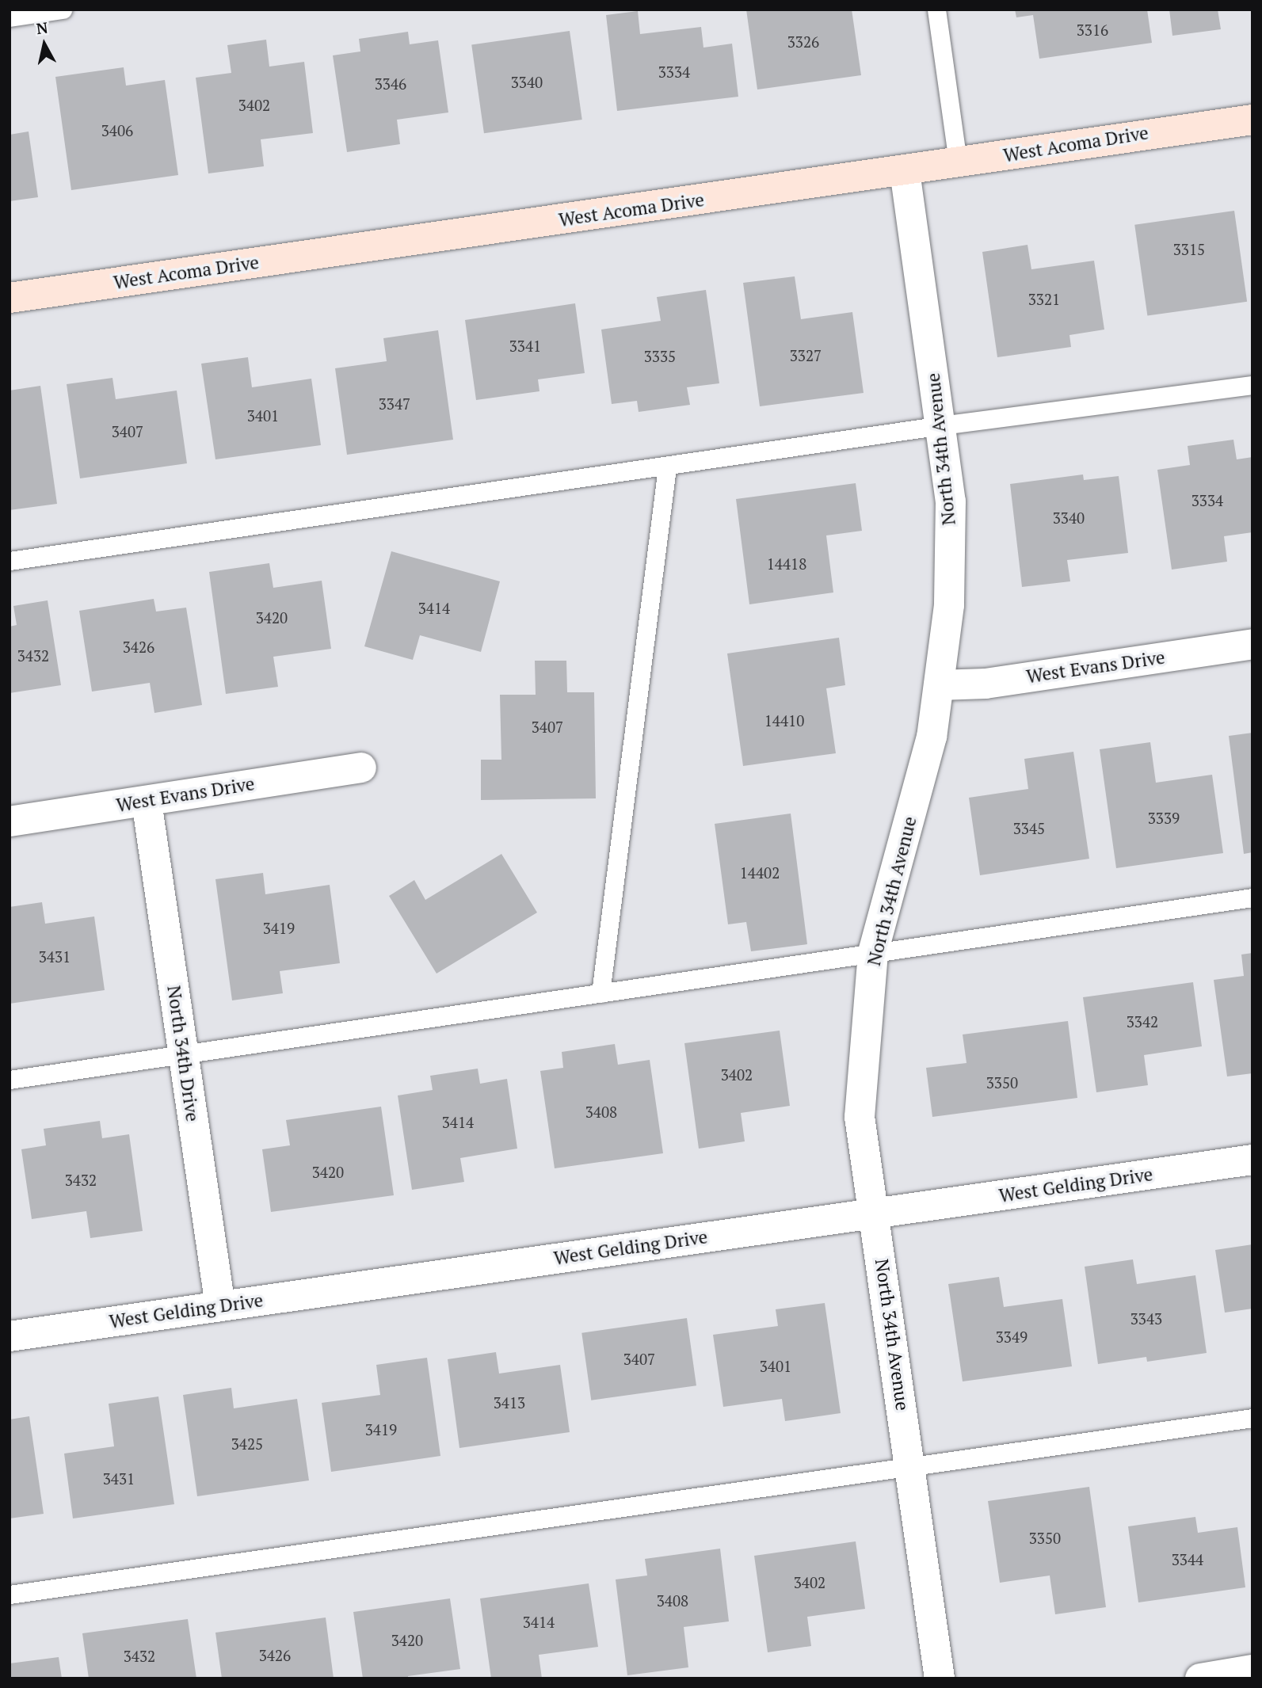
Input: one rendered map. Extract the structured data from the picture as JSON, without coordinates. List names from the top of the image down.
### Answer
{
  "streets": {
    "street": [
      "West Acoma Drive",
      "North 34th Avenue",
      "West Evans Drive",
      "North 34th Drive",
      "West Gelding Drive"
    ]
  },
  "crossings": [
    ["West Acoma Drive", "North 34th Avenue"],
    ["North 34th Avenue", "West Evans Drive"],
    ["North 34th Avenue", "West Gelding Drive"],
    ["West Evans Drive", "North 34th Drive"],
    ["North 34th Drive", "West Gelding Drive"]
  ],
  "house_numbers": [
    "3316",
    "3326",
    "3334",
    "3340",
    "3346",
    "3402",
    "3406",
    "3315",
    "3321",
    "3341",
    "3327",
    "3335",
    "3347",
    "3401",
    "3407",
    "3334",
    "3340",
    "14418",
    "3414",
    "3420",
    "3426",
    "3432",
    "14410",
    "3407",
    "3339",
    "3345",
    "14402",
    "3419",
    "3431",
    "3342",
    "3402",
    "3350",
    "3408",
    "3414",
    "3420",
    "3432",
    "3343",
    "3349",
    "3407",
    "3401",
    "3413",
    "3419",
    "3425",
    "3431",
    "3350",
    "3344",
    "3402",
    "3408",
    "3414",
    "3420",
    "3426",
    "3432"
  ],
  "north": "top"
}
